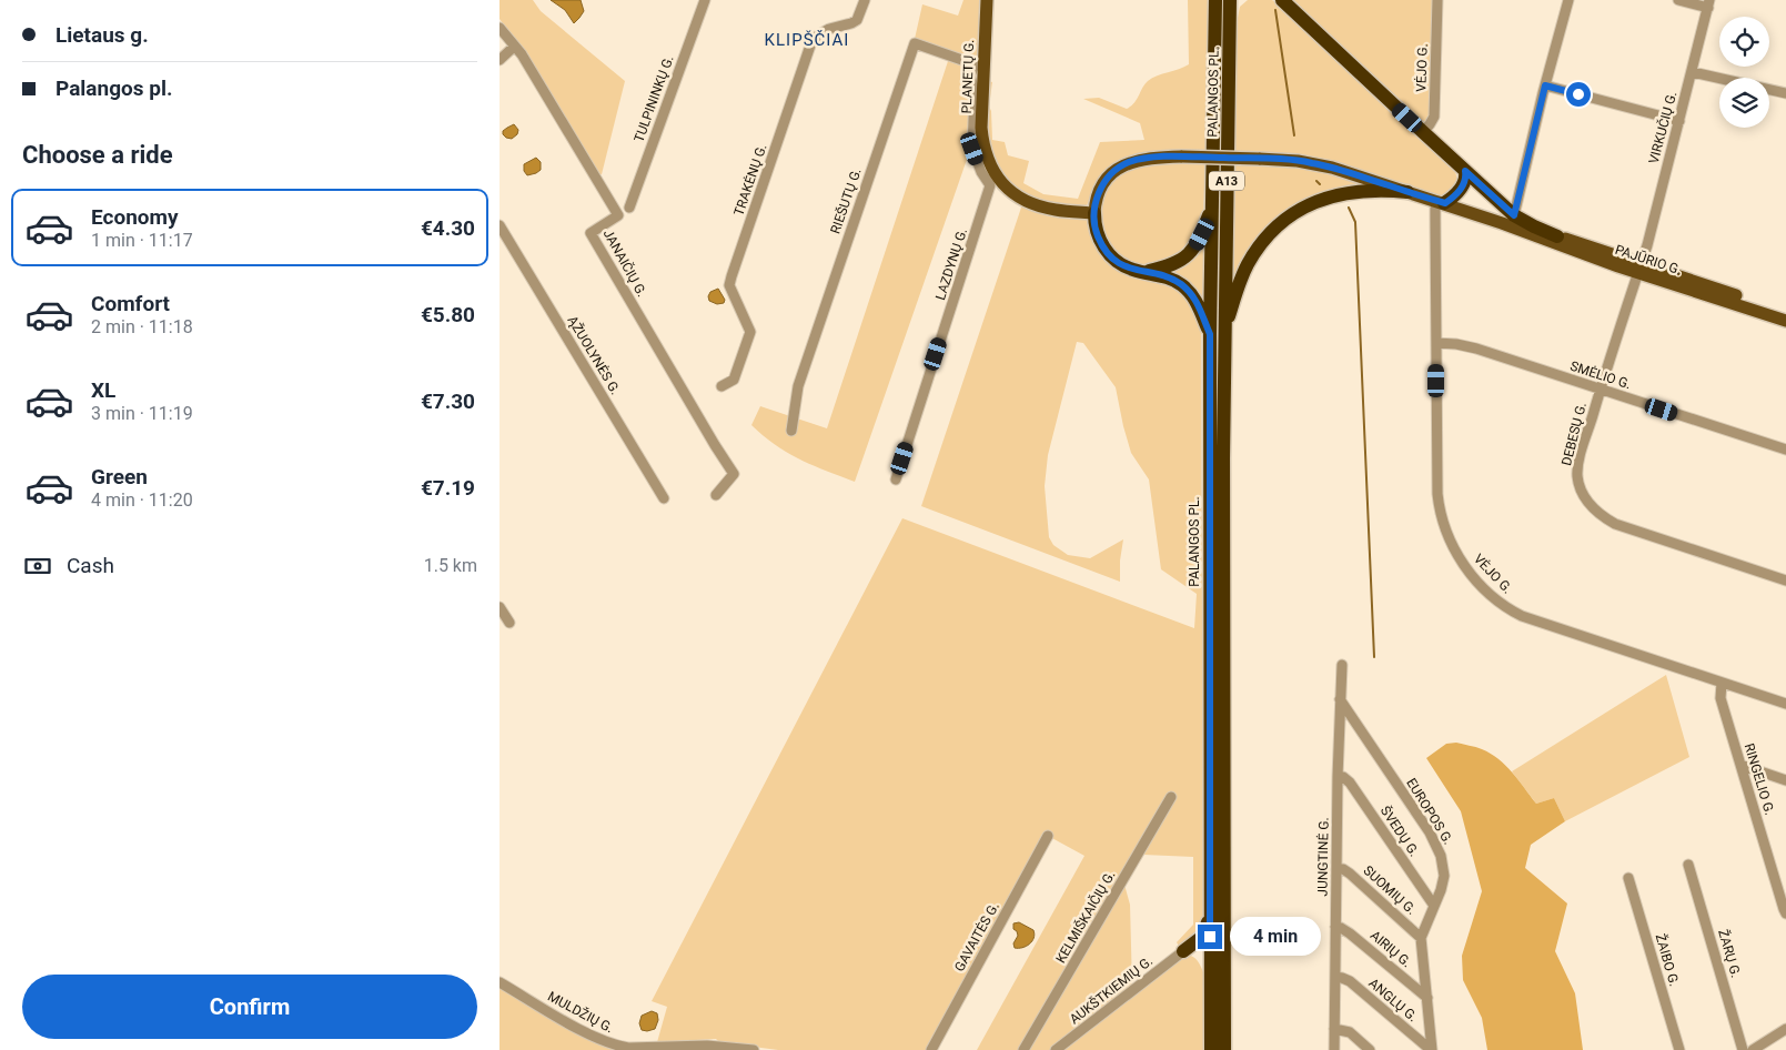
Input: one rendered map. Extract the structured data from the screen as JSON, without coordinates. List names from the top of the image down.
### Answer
{
  "streets": {
    "highway": ["PALANGOS PL.", "A13"],
    "main road": ["PLANETŲ G.", "PAJŪRIO G."],
    "street": [
      "VĖJO G.",
      "TULPININKŲ G.",
      "VIRKUČIŲ G.",
      "TRAKĖNŲ G.",
      "RIEŠUTŲ G.",
      "JANAIČIŲ G.",
      "LAZDYNŲ G.",
      "ĄŽUOLYNĖS G.",
      "SMĖLIO G.",
      "DEBESŲ G.",
      "RINGELIO G.",
      "EUROPOS G.",
      "ŠVEDŲ G.",
      "JUNGTINĖ G.",
      "SUOMIŲ G.",
      "KELMIŠKAIČIŲ G.",
      "GAVAITĖS G.",
      "AIRIŲ G.",
      "ŽARŲ G.",
      "ŽAIBO G.",
      "AUKŠTKIEMIŲ G.",
      "ANGLŲ G.",
      "MULDŽIŲ G."
    ]
  },
  "crossings": [
    ["VĖJO G.", "PAJŪRIO G."],
    ["VĖJO G.", "SMĖLIO G."],
    ["VĖJO G.", "RINGELIO G."],
    ["PLANETŲ G.", "RIEŠUTŲ G."],
    ["PLANETŲ G.", "PAJŪRIO G."],
    ["PLANETŲ G.", "LAZDYNŲ G."],
    ["VIRKUČIŲ G.", "PAJŪRIO G."],
    ["VIRKUČIŲ G.", "DEBESŲ G."],
    ["RIEŠUTŲ G.", "LAZDYNŲ G."],
    ["PAJŪRIO G.", "DEBESŲ G."],
    ["SMĖLIO G.", "DEBESŲ G."],
    ["EUROPOS G.", "ŠVEDŲ G."],
    ["EUROPOS G.", "JUNGTINĖ G."],
    ["EUROPOS G.", "SUOMIŲ G."],
    ["EUROPOS G.", "AIRIŲ G."],
    ["EUROPOS G.", "ANGLŲ G."],
    ["ŠVEDŲ G.", "JUNGTINĖ G."],
    ["JUNGTINĖ G.", "SUOMIŲ G."],
    ["JUNGTINĖ G.", "AIRIŲ G."],
    ["JUNGTINĖ G.", "ANGLŲ G."]
  ],
  "districts": ["KLIPŠČIAI"],
  "page": {
    "banner": ["Lietaus g.", "Palangos pl."],
    "heading": "Choose a ride",
    "list": [
      {
        "name": "Economy",
        "note": "1 min · 11:17",
        "value": "€4.30"
      },
      {
        "name": "Comfort",
        "note": "2 min · 11:18",
        "value": "€5.80"
      },
      {
        "name": "XL",
        "note": "3 min · 11:19",
        "value": "€7.30"
      },
      {
        "name": "Green",
        "note": "4 min · 11:20",
        "value": "€7.19"
      }
    ],
    "pay": ["Cash", "1.5 km"],
    "bubble": "4 min",
    "buttons": "Confirm"
  }
}
